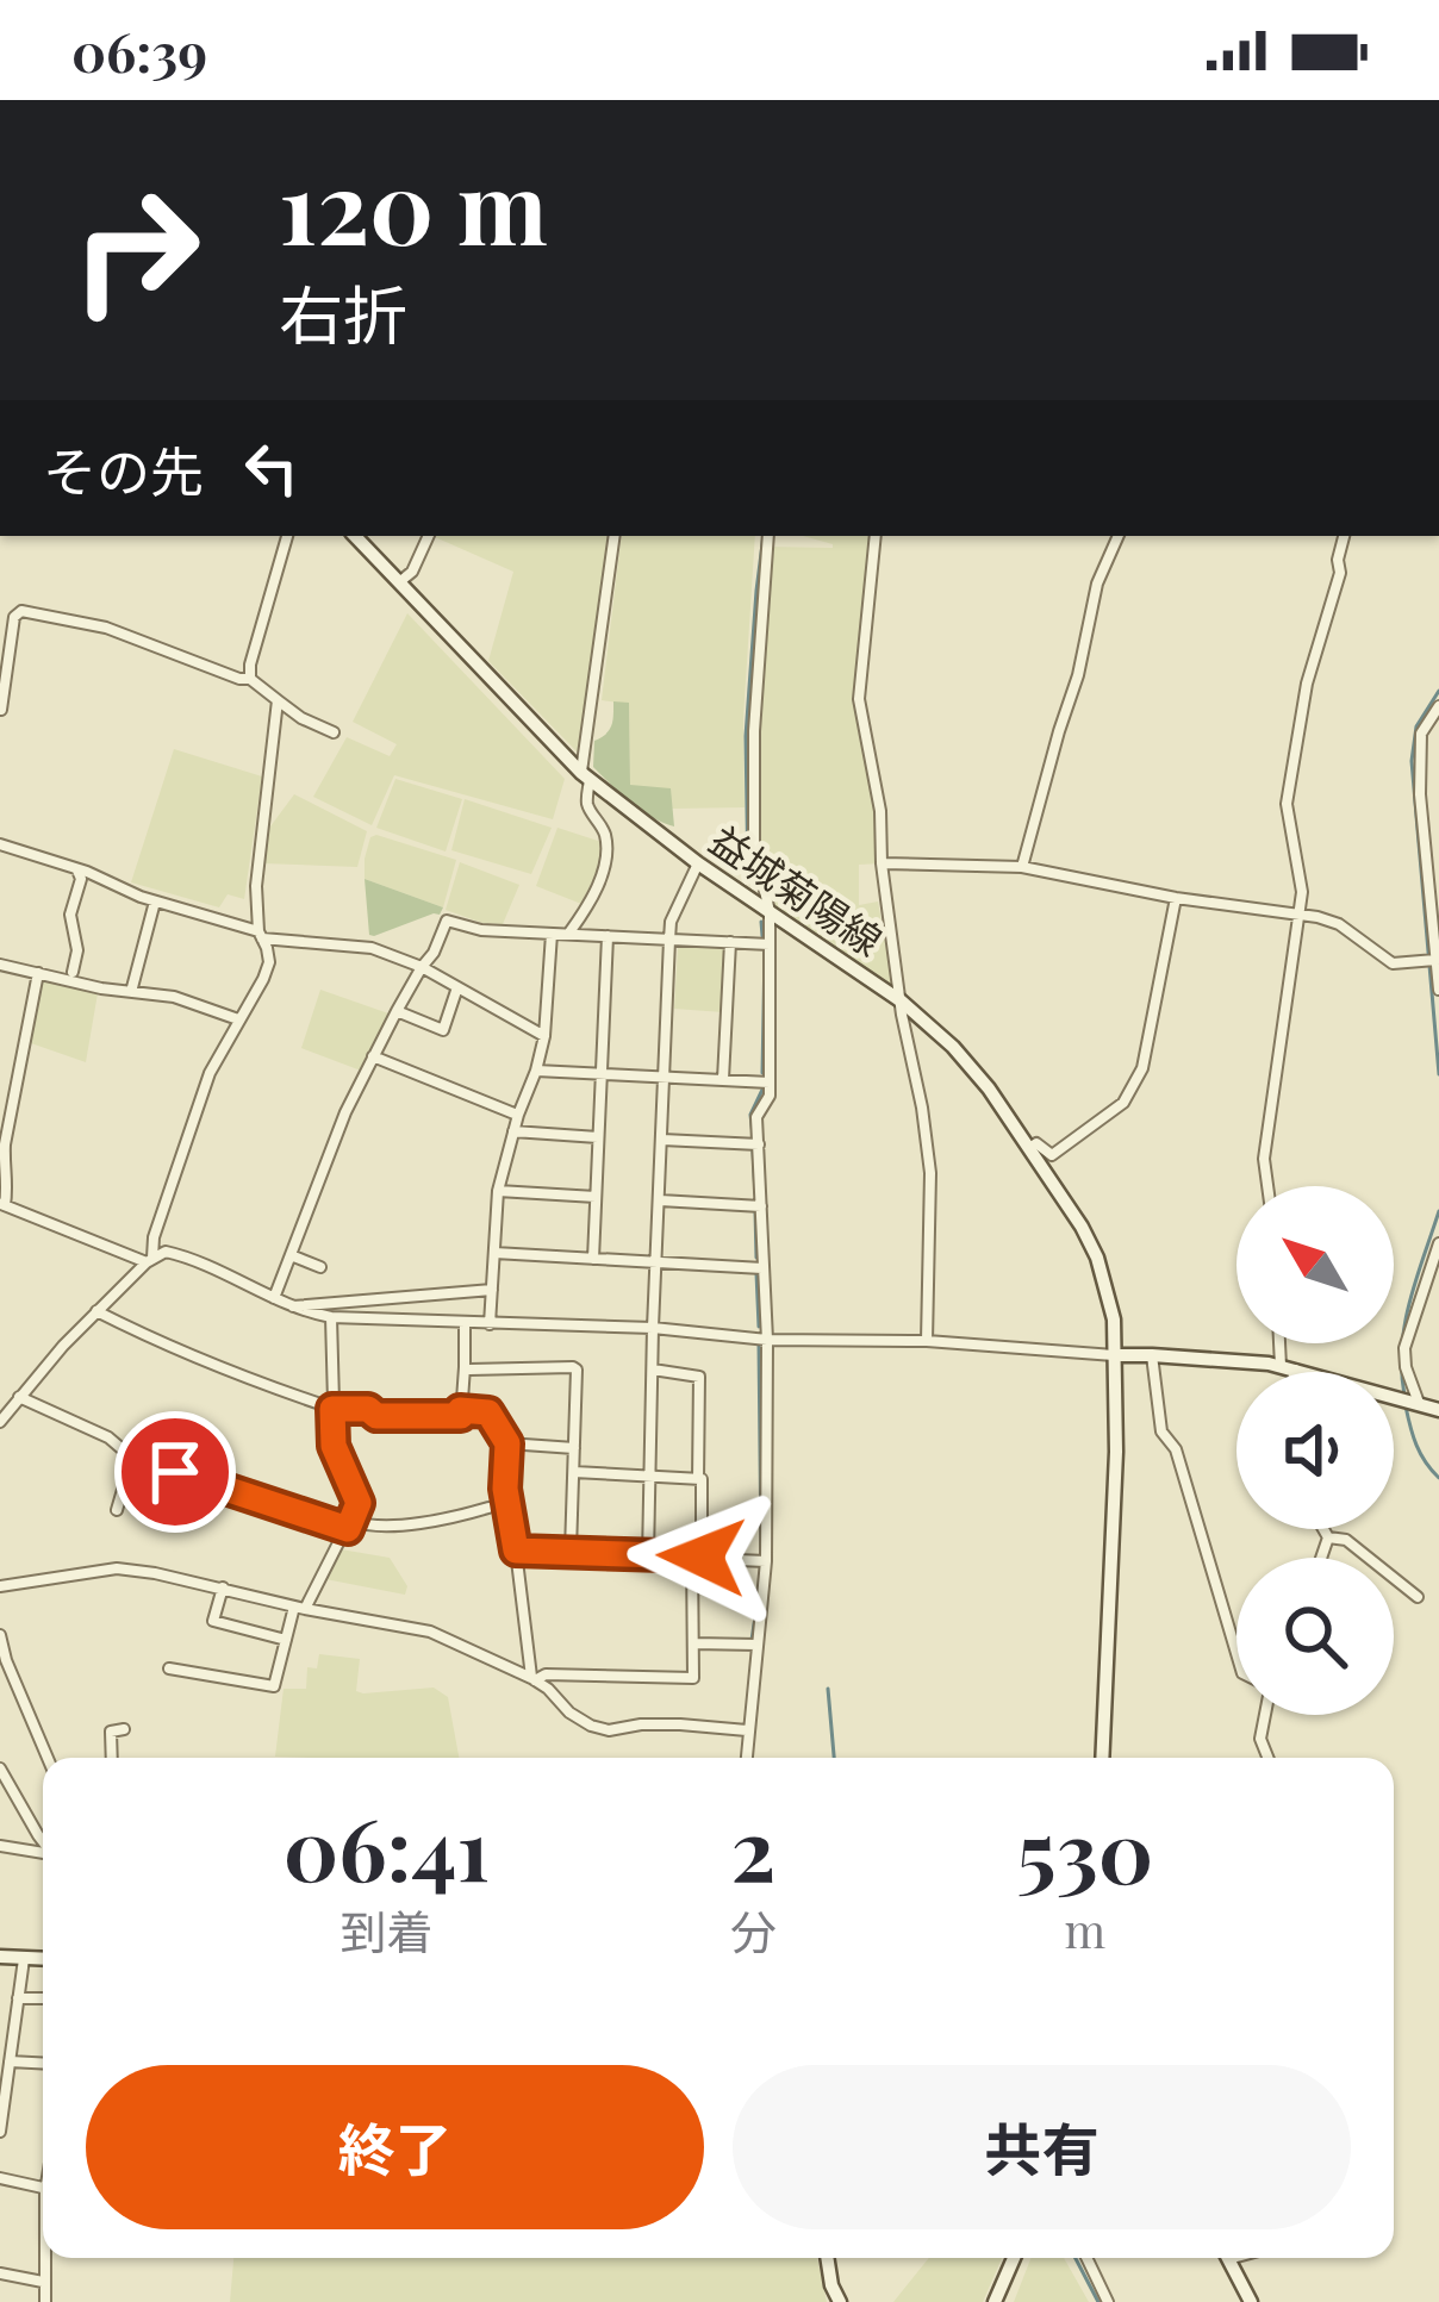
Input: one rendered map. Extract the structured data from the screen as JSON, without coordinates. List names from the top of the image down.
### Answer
{
  "streets": {
    "main road": ["益城菊陽線"]
  },
  "north": "top left",
  "page": {
    "status": "06:39",
    "turn": ["120 m", "右折"],
    "then": "その先",
    "eta": [
      "06:41",
      "到着",
      "2",
      "分",
      "530",
      "m"
    ],
    "buttons": ["終了", "共有"]
  }
}
